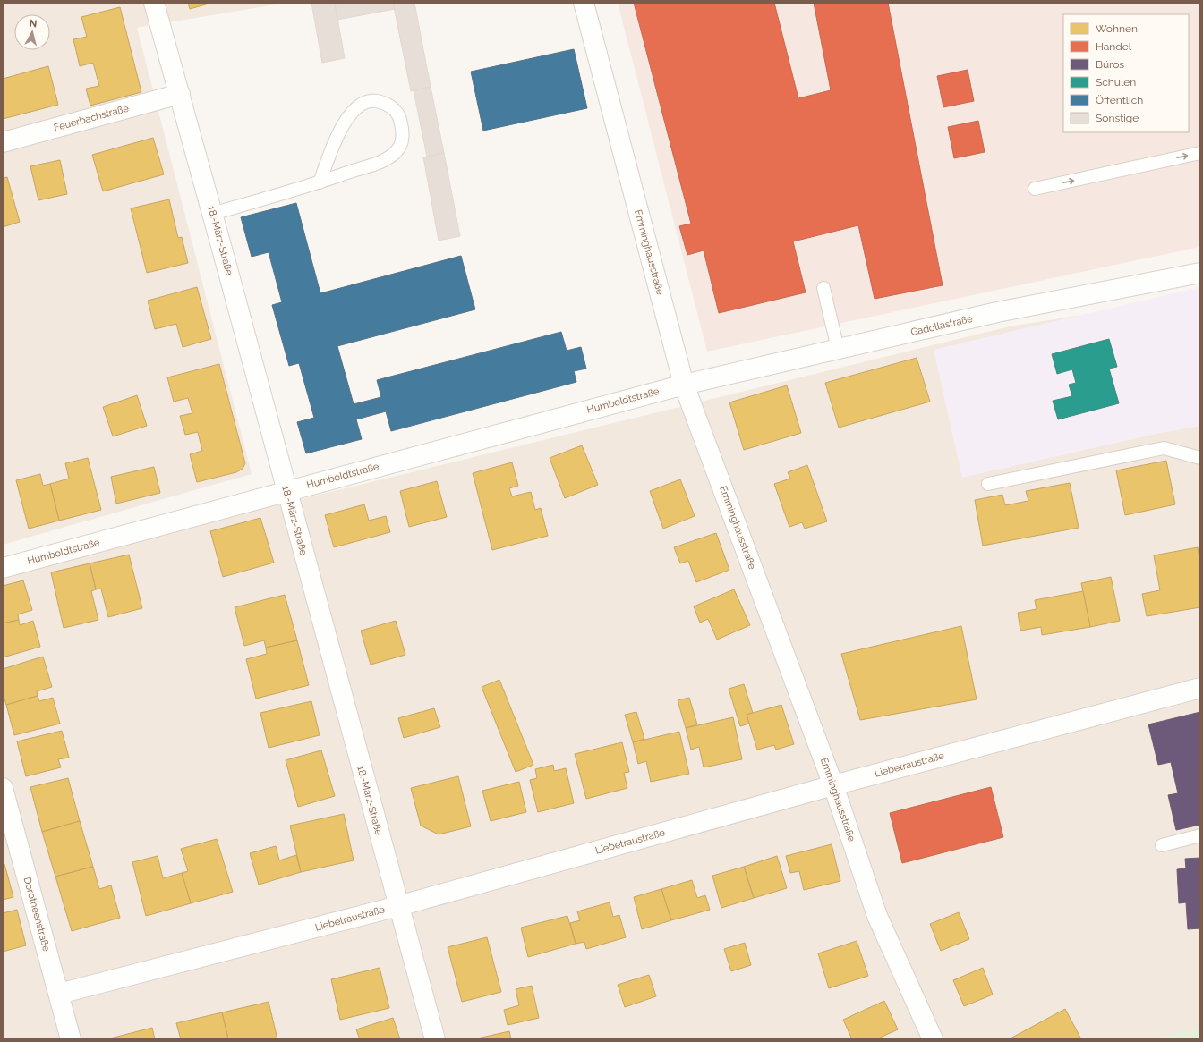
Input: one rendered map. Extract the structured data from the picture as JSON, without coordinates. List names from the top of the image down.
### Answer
{
  "streets": {
    "street": [
      "Feuerbachstraße",
      "18.-März-Straße",
      "Emminghausstraße",
      "Gadollastraße",
      "Humboldtstraße",
      "Liebetraustraße",
      "Dorotheenstraße"
    ]
  },
  "crossings": [
    ["Feuerbachstraße", "18.-März-Straße"],
    ["18.-März-Straße", "Humboldtstraße"],
    ["18.-März-Straße", "Liebetraustraße"],
    ["Emminghausstraße", "Gadollastraße"],
    ["Emminghausstraße", "Humboldtstraße"],
    ["Emminghausstraße", "Liebetraustraße"],
    ["Gadollastraße", "Humboldtstraße"],
    ["Liebetraustraße", "Dorotheenstraße"]
  ],
  "legend": [
    "Wohnen",
    "Handel",
    "Büros",
    "Schulen",
    "Öffentlich",
    "Sonstige"
  ],
  "north": "top"
}
